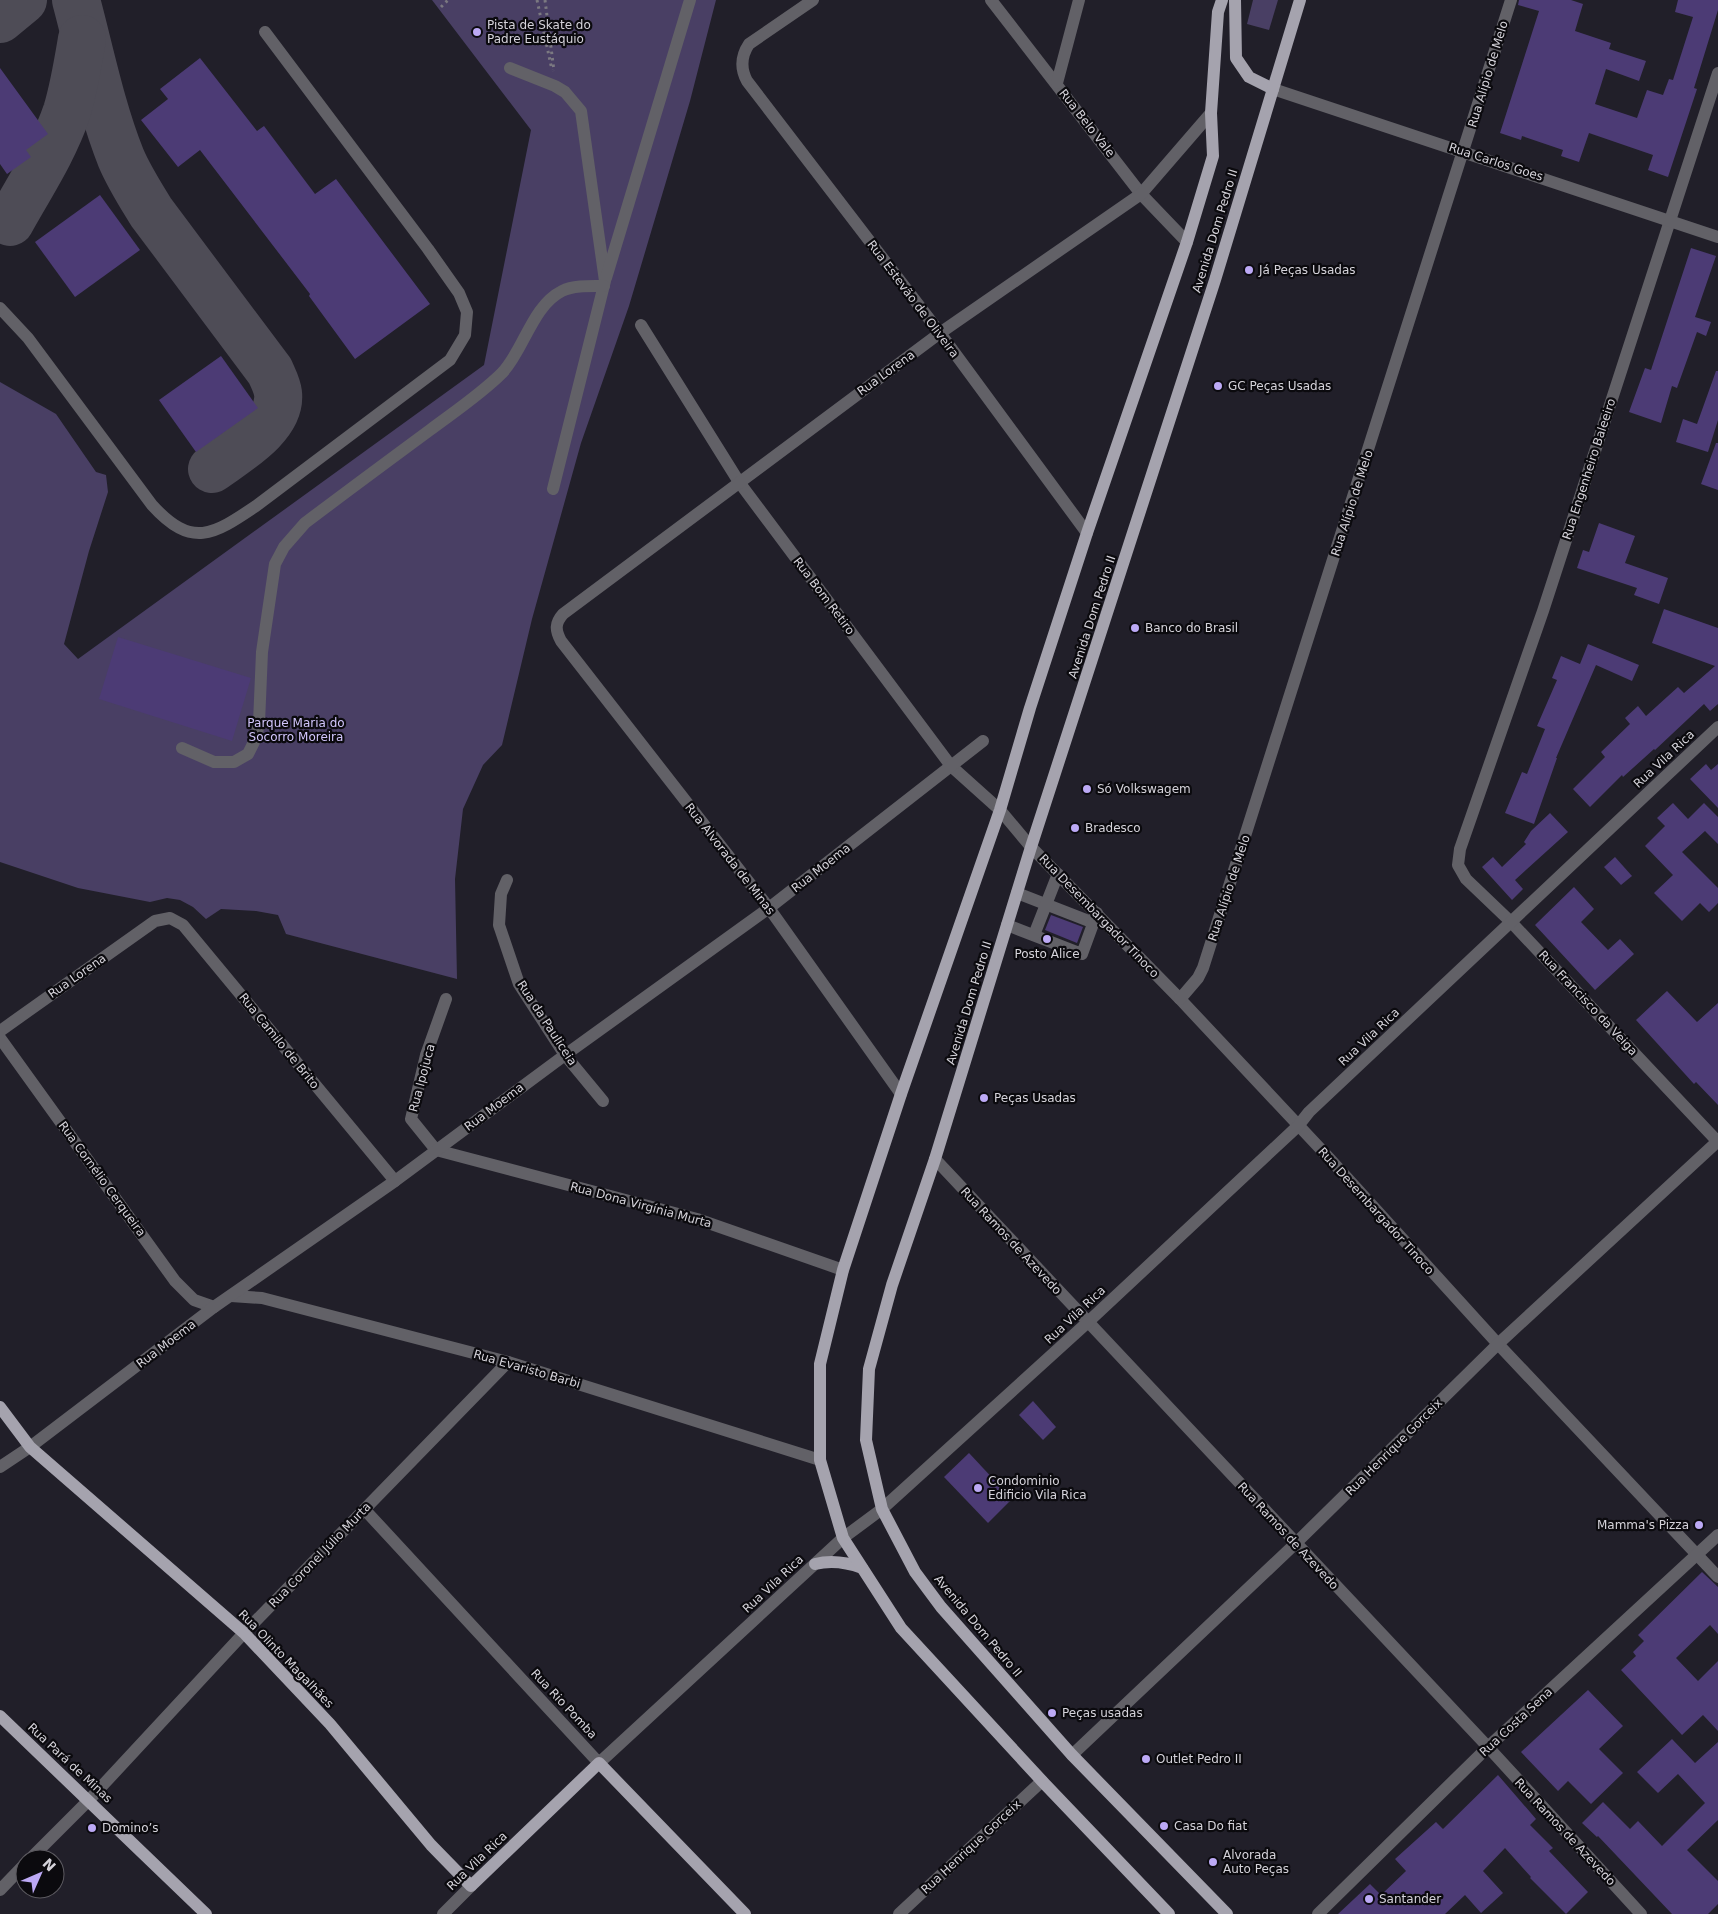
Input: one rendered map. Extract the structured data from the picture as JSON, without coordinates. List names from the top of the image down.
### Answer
{
  "streets": {
    "main road": [
      "Avenida Dom Pedro II",
      "Rua Vila Rica",
      "Rua Olinto Magalhães",
      "Rua Rio Pomba",
      "Rua Pará de Minas"
    ],
    "street": [
      "Rua Alípio de Melo",
      "Rua Belo Vale",
      "Rua Carlos Goes",
      "Rua Estevão de Oliveira",
      "Rua Lorena",
      "Rua Engenheiro Baleeiro",
      "Rua Bom Retiro",
      "Rua Alvorada de Minas",
      "Rua Moema",
      "Rua Desembargador Tinoco",
      "Rua Francisco da Veiga",
      "Rua da Pauliceia",
      "Rua Camilo de Brito",
      "Rua Ipojuca",
      "Rua Cornélio Cerqueira",
      "Rua Dona Virgínia Murta",
      "Rua Ramos de Azevedo",
      "Rua Evaristo Barbi",
      "Rua Henrique Gorceix",
      "Rua Coronel Júlio Murta",
      "Rua Costa Sena"
    ]
  },
  "crossings": [
    ["Rua Alípio de Melo", "Rua Carlos Goes"],
    ["Rua Alípio de Melo", "Rua Desembargador Tinoco"],
    ["Rua Belo Vale", "Avenida Dom Pedro II"],
    ["Rua Belo Vale", "Rua Lorena"],
    ["Rua Carlos Goes", "Avenida Dom Pedro II"],
    ["Rua Carlos Goes", "Rua Engenheiro Baleeiro"],
    ["Avenida Dom Pedro II", "Rua Estevão de Oliveira"],
    ["Avenida Dom Pedro II", "Rua Lorena"],
    ["Avenida Dom Pedro II", "Rua Bom Retiro"],
    ["Avenida Dom Pedro II", "Rua Vila Rica"],
    ["Avenida Dom Pedro II", "Rua Alvorada de Minas"],
    ["Avenida Dom Pedro II", "Rua Desembargador Tinoco"],
    ["Avenida Dom Pedro II", "Rua Dona Virgínia Murta"],
    ["Avenida Dom Pedro II", "Rua Ramos de Azevedo"],
    ["Avenida Dom Pedro II", "Rua Evaristo Barbi"],
    ["Avenida Dom Pedro II", "Rua Henrique Gorceix"],
    ["Rua Estevão de Oliveira", "Rua Lorena"],
    ["Rua Lorena", "Rua Bom Retiro"],
    ["Rua Lorena", "Rua Alvorada de Minas"],
    ["Rua Lorena", "Rua Camilo de Brito"],
    ["Rua Engenheiro Baleeiro", "Rua Francisco da Veiga"],
    ["Rua Bom Retiro", "Rua Moema"],
    ["Rua Bom Retiro", "Rua Desembargador Tinoco"],
    ["Rua Vila Rica", "Rua Desembargador Tinoco"],
    ["Rua Vila Rica", "Rua Francisco da Veiga"],
    ["Rua Vila Rica", "Rua Ramos de Azevedo"],
    ["Rua Vila Rica", "Rua Olinto Magalhães"],
    ["Rua Vila Rica", "Rua Rio Pomba"],
    ["Rua Alvorada de Minas", "Rua Moema"],
    ["Rua Moema", "Rua da Pauliceia"],
    ["Rua Moema", "Rua Camilo de Brito"],
    ["Rua Moema", "Rua Ipojuca"],
    ["Rua Moema", "Rua Cornélio Cerqueira"],
    ["Rua Moema", "Rua Dona Virgínia Murta"],
    ["Rua Moema", "Rua Evaristo Barbi"],
    ["Rua Moema", "Rua Olinto Magalhães"],
    ["Rua Desembargador Tinoco", "Rua Henrique Gorceix"],
    ["Rua Desembargador Tinoco", "Rua Costa Sena"],
    ["Rua Francisco da Veiga", "Rua Henrique Gorceix"],
    ["Rua Ipojuca", "Rua Dona Virgínia Murta"],
    ["Rua Ramos de Azevedo", "Rua Henrique Gorceix"],
    ["Rua Ramos de Azevedo", "Rua Costa Sena"],
    ["Rua Evaristo Barbi", "Rua Coronel Júlio Murta"],
    ["Rua Coronel Júlio Murta", "Rua Olinto Magalhães"],
    ["Rua Coronel Júlio Murta", "Rua Rio Pomba"],
    ["Rua Coronel Júlio Murta", "Rua Pará de Minas"]
  ],
  "parks": ["Parque Maria do Socorro Moreira"],
  "places": [
    "Pista de Skate do Padre Eustáquio",
    "Já Peças Usadas",
    "GC Peças Usadas",
    "Banco do Brasil",
    "Só Volkswagem",
    "Bradesco",
    "Posto Alice",
    "Peças Usadas",
    "Condominio Edificio Vila Rica",
    "Mamma's Pizza",
    "Peças usadas",
    "Outlet Pedro II",
    "Casa Do fiat",
    "Domino’s",
    "Alvorada Auto Peças",
    "Santander"
  ],
  "north": "top right"
}
